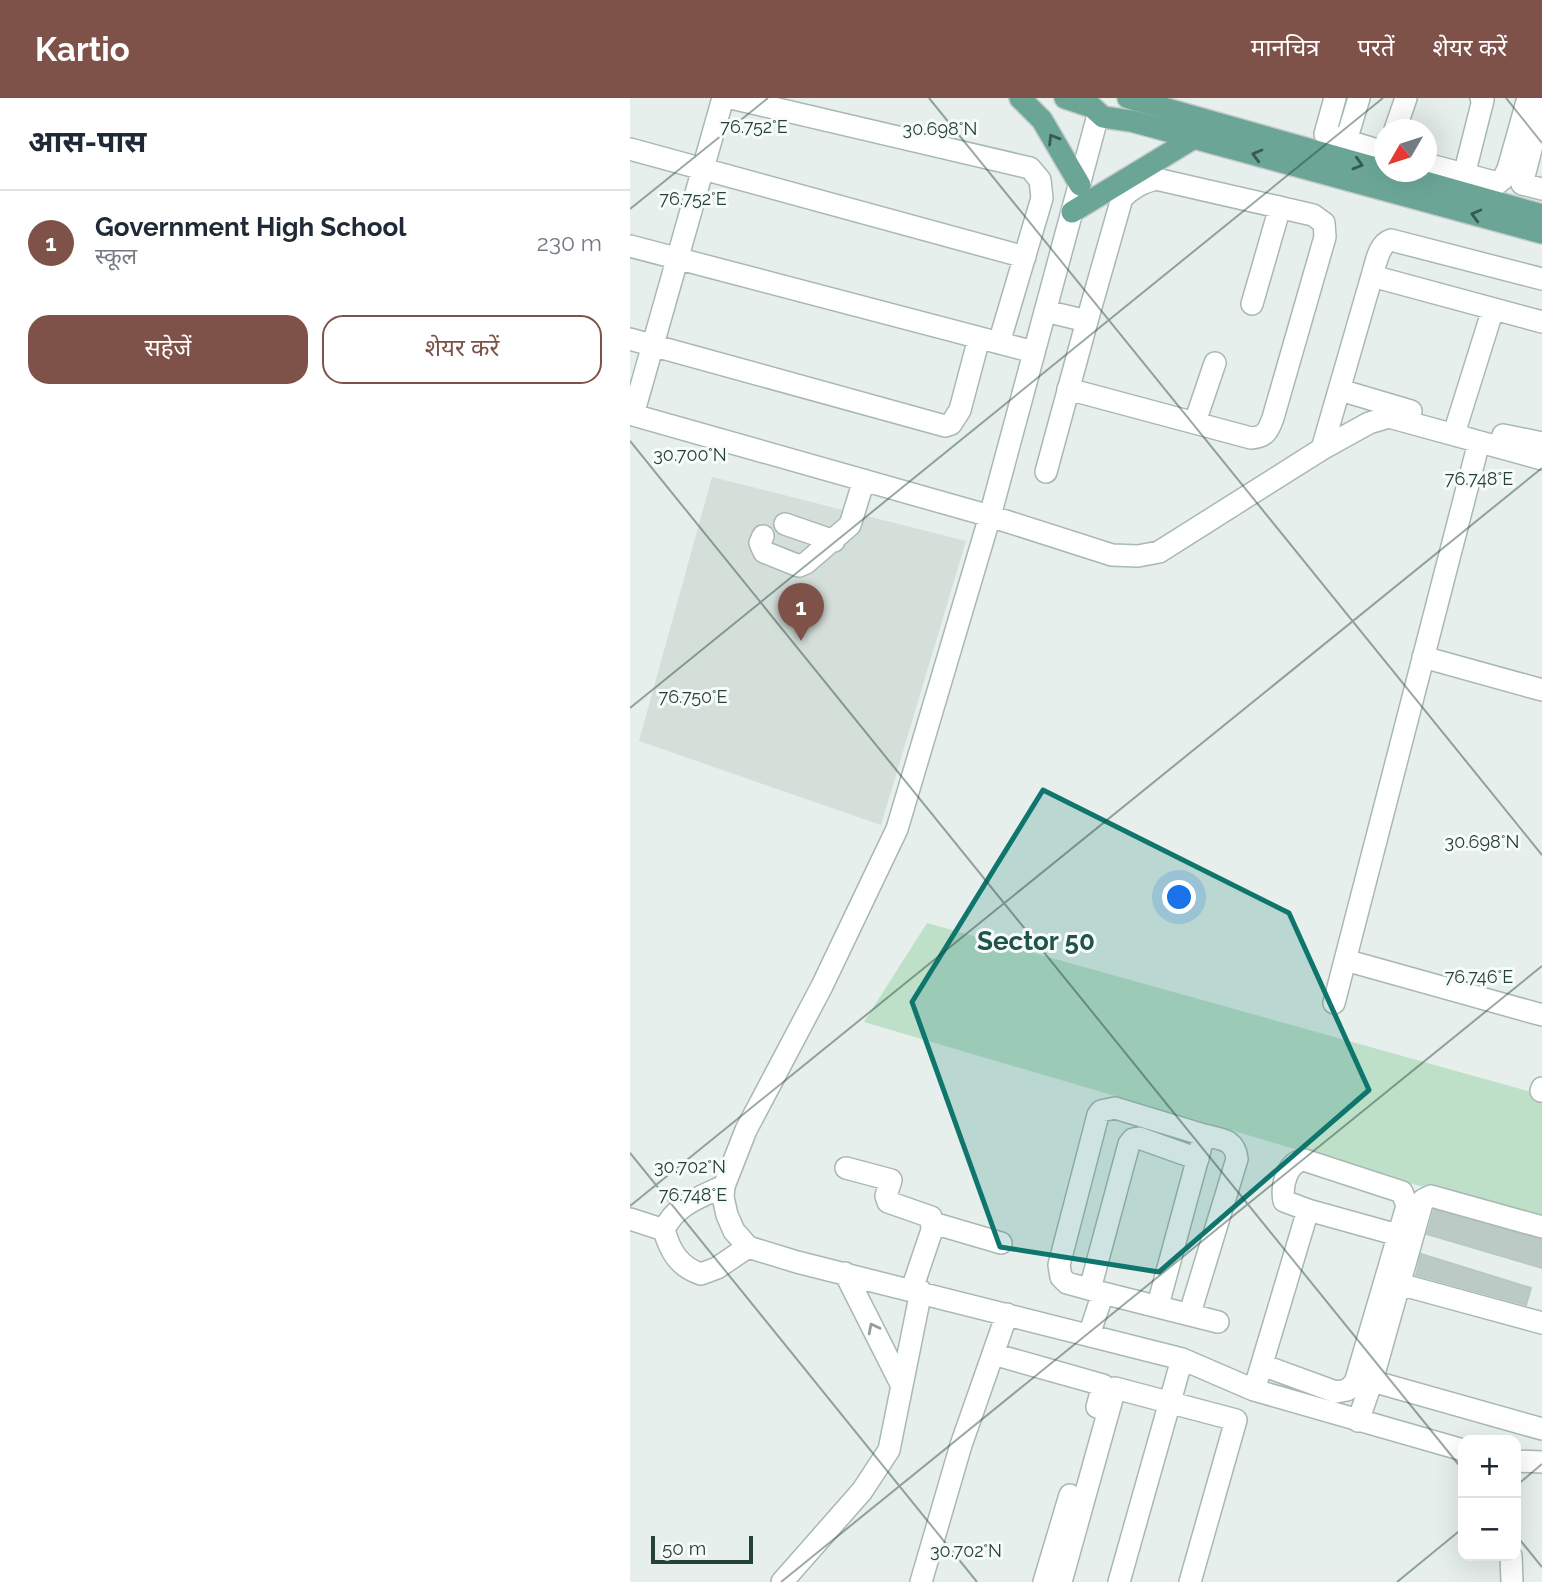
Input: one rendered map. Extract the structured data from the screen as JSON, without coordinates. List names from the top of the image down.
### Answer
{
  "districts": ["Sector 50"],
  "scale_bar": "50 m",
  "north": "bottom left",
  "page": {
    "header": "Kartio",
    "nav": ["मानचित्र", "परतें", "शेयर करें"],
    "heading": "आस-पास",
    "list": [
      {
        "mark": "1",
        "name": "Government High School",
        "note": "स्कूल",
        "value": "230 m"
      }
    ],
    "buttons": ["सहेजें", "शेयर करें"],
    "pins": "1",
    "map_buttons": ["+", "−"],
    "scale": "50 m"
  },
  "coordinates": [
    "76.752°E",
    "30.698°N",
    "30.700°N",
    "76.748°E",
    "76.750°E",
    "76.746°E",
    "30.702°N"
  ]
}
